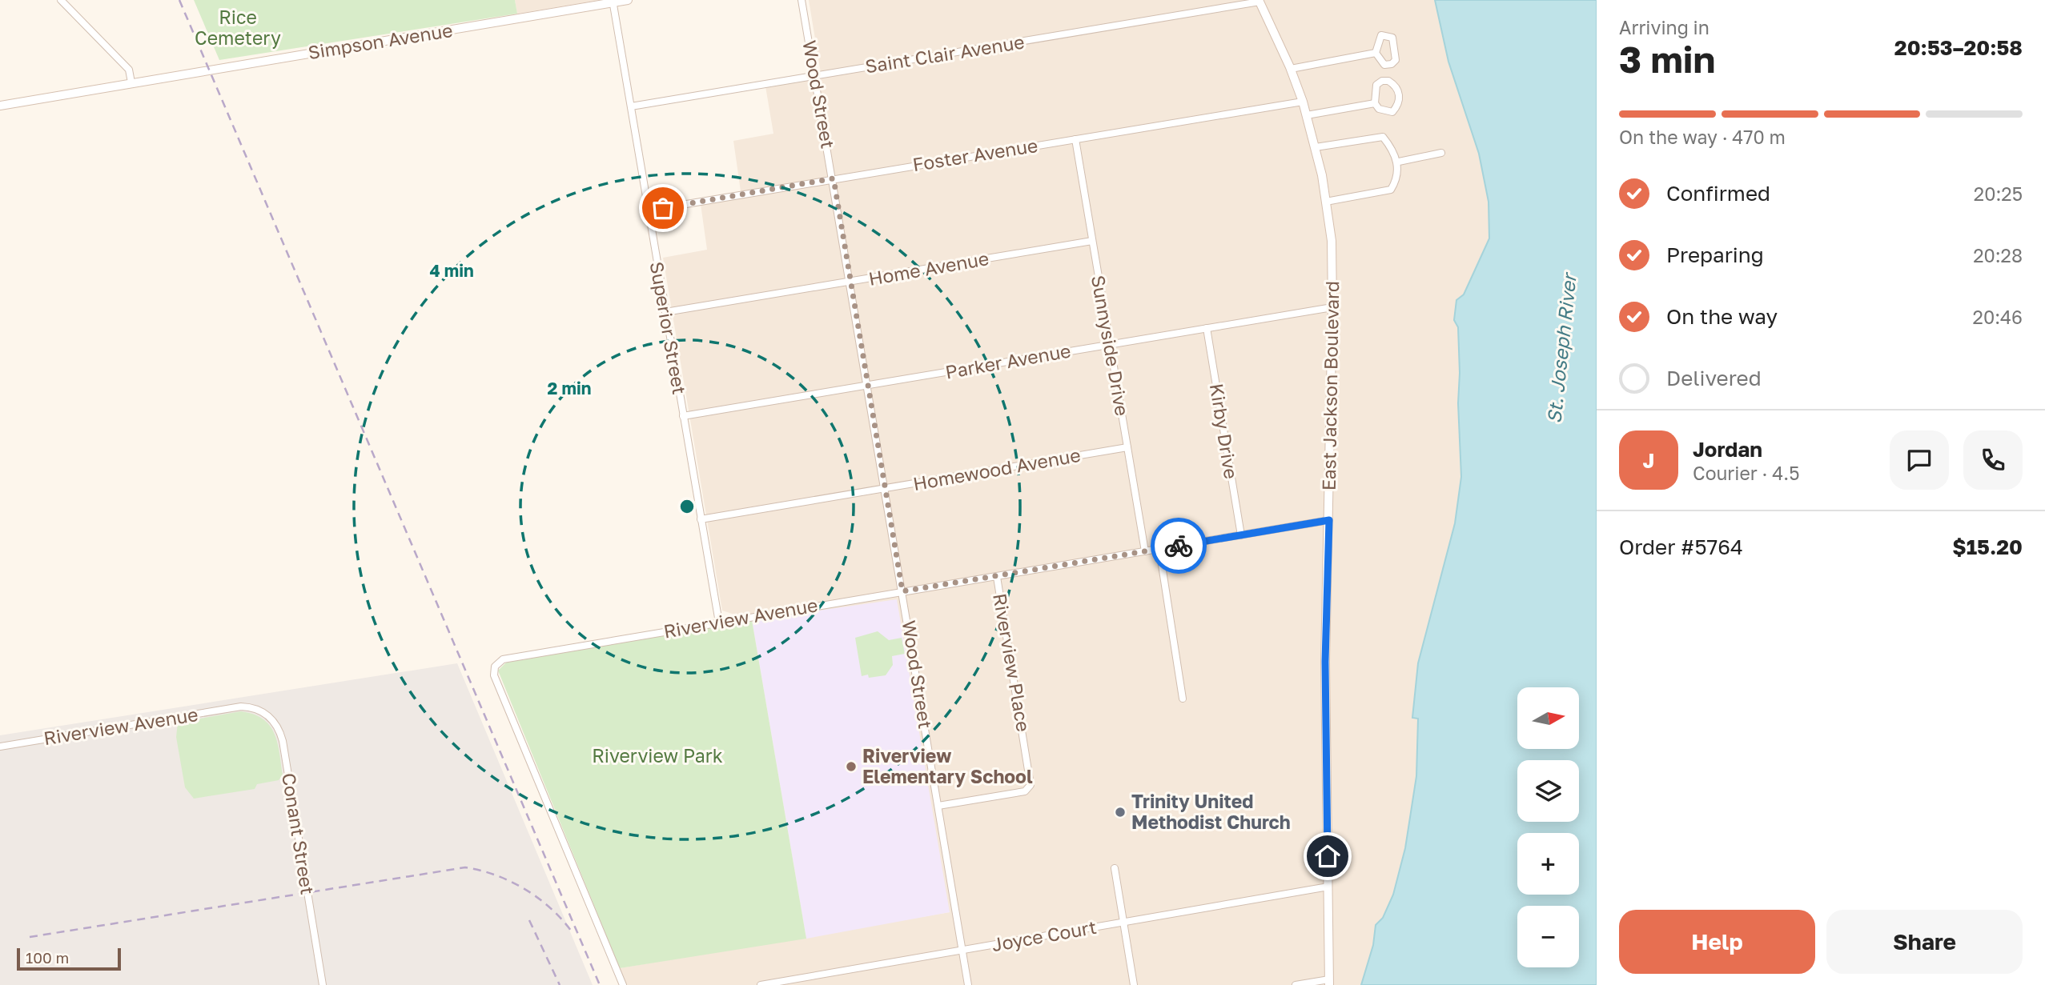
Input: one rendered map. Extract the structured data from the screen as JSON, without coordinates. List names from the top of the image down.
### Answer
{
  "streets": {
    "main road": ["Simpson Avenue", "East Jackson Boulevard"],
    "street": [
      "Saint Clair Avenue",
      "Wood Street",
      "Foster Avenue",
      "Home Avenue",
      "Superior Street",
      "Sunnyside Drive",
      "Parker Avenue",
      "Kirby Drive",
      "Homewood Avenue",
      "Riverview Avenue",
      "Riverview Place",
      "Conant Street",
      "Joyce Court"
    ]
  },
  "crossings": [
    ["Simpson Avenue", "Superior Street"],
    ["Saint Clair Avenue", "Wood Street"],
    ["Saint Clair Avenue", "Superior Street"],
    ["Saint Clair Avenue", "East Jackson Boulevard"],
    ["Wood Street", "Foster Avenue"],
    ["Wood Street", "Home Avenue"],
    ["Wood Street", "Parker Avenue"],
    ["Wood Street", "Homewood Avenue"],
    ["Wood Street", "Riverview Avenue"],
    ["Wood Street", "Riverview Place"],
    ["Wood Street", "Joyce Court"],
    ["Foster Avenue", "Superior Street"],
    ["Foster Avenue", "Sunnyside Drive"],
    ["Foster Avenue", "East Jackson Boulevard"],
    ["Home Avenue", "Superior Street"],
    ["Home Avenue", "Sunnyside Drive"],
    ["Superior Street", "Parker Avenue"],
    ["Superior Street", "Homewood Avenue"],
    ["Superior Street", "Riverview Avenue"],
    ["Sunnyside Drive", "Parker Avenue"],
    ["Sunnyside Drive", "Homewood Avenue"],
    ["Sunnyside Drive", "Riverview Avenue"],
    ["Parker Avenue", "East Jackson Boulevard"],
    ["Parker Avenue", "Kirby Drive"],
    ["East Jackson Boulevard", "Riverview Avenue"],
    ["East Jackson Boulevard", "Joyce Court"],
    ["Kirby Drive", "Riverview Avenue"],
    ["Riverview Avenue", "Riverview Place"],
    ["Riverview Avenue", "Conant Street"]
  ],
  "water": ["St. Joseph River"],
  "parks": ["Rice Cemetery", "Riverview Park"],
  "places": ["Riverview Elementary School", "Trinity United Methodist Church"],
  "scale_bar": "100 m",
  "north": "right",
  "page": {
    "heading": ["3 min", "Arriving in", "20:53–20:58"],
    "panel": [
      "Jordan",
      "Courier · 4.5",
      "Order #5764",
      "$15.20"
    ],
    "bar": "On the way · 470 m",
    "list": [
      ["Confirmed", "20:25"],
      ["Preparing", "20:28"],
      ["On the way", "20:46"],
      "Delivered"
    ],
    "round": "J",
    "map_buttons": ["+", "−"],
    "buttons": ["Help", "Share"],
    "scale": "100 m"
  },
  "rings": ["4 min", "2 min"]
}
